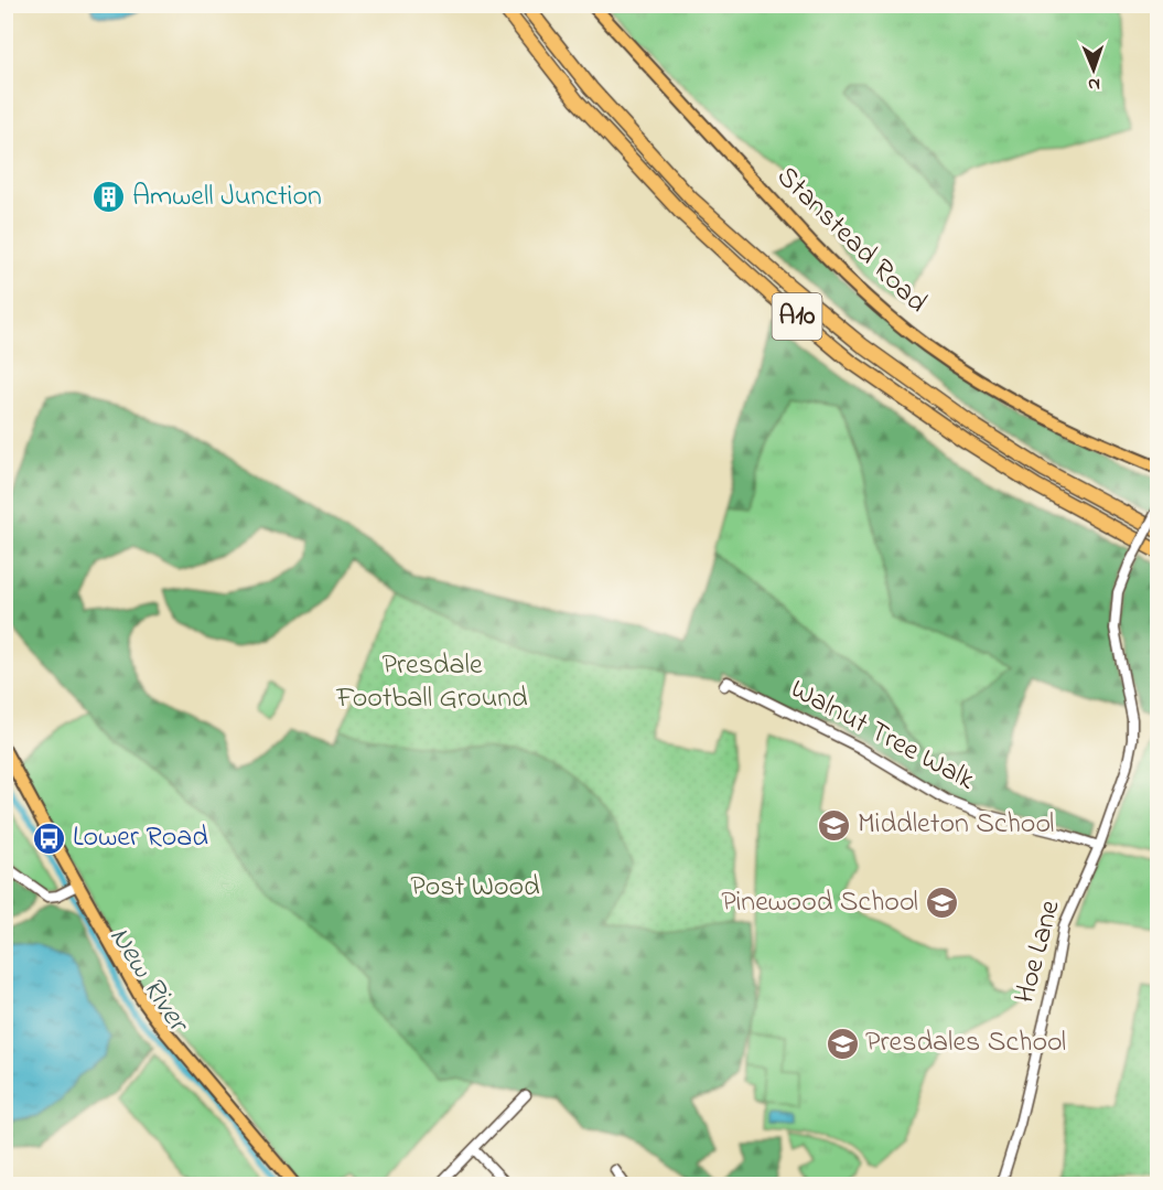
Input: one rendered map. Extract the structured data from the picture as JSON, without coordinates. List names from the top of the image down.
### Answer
{
  "streets": {
    "highway": ["A10"],
    "main road": ["Stanstead Road"],
    "street": ["Walnut Tree Walk", "Hoe Lane"]
  },
  "crossings": [
    ["Walnut Tree Walk", "Hoe Lane"]
  ],
  "water": ["New River"],
  "parks": ["Presdale Football Ground", "Post Wood"],
  "places": {
    "building": ["Amwell Junction"],
    "school or university": ["Middleton School", "Pinewood School", "Presdales School"],
    "bus stop": ["Lower Road"]
  },
  "north": "bottom"
}
